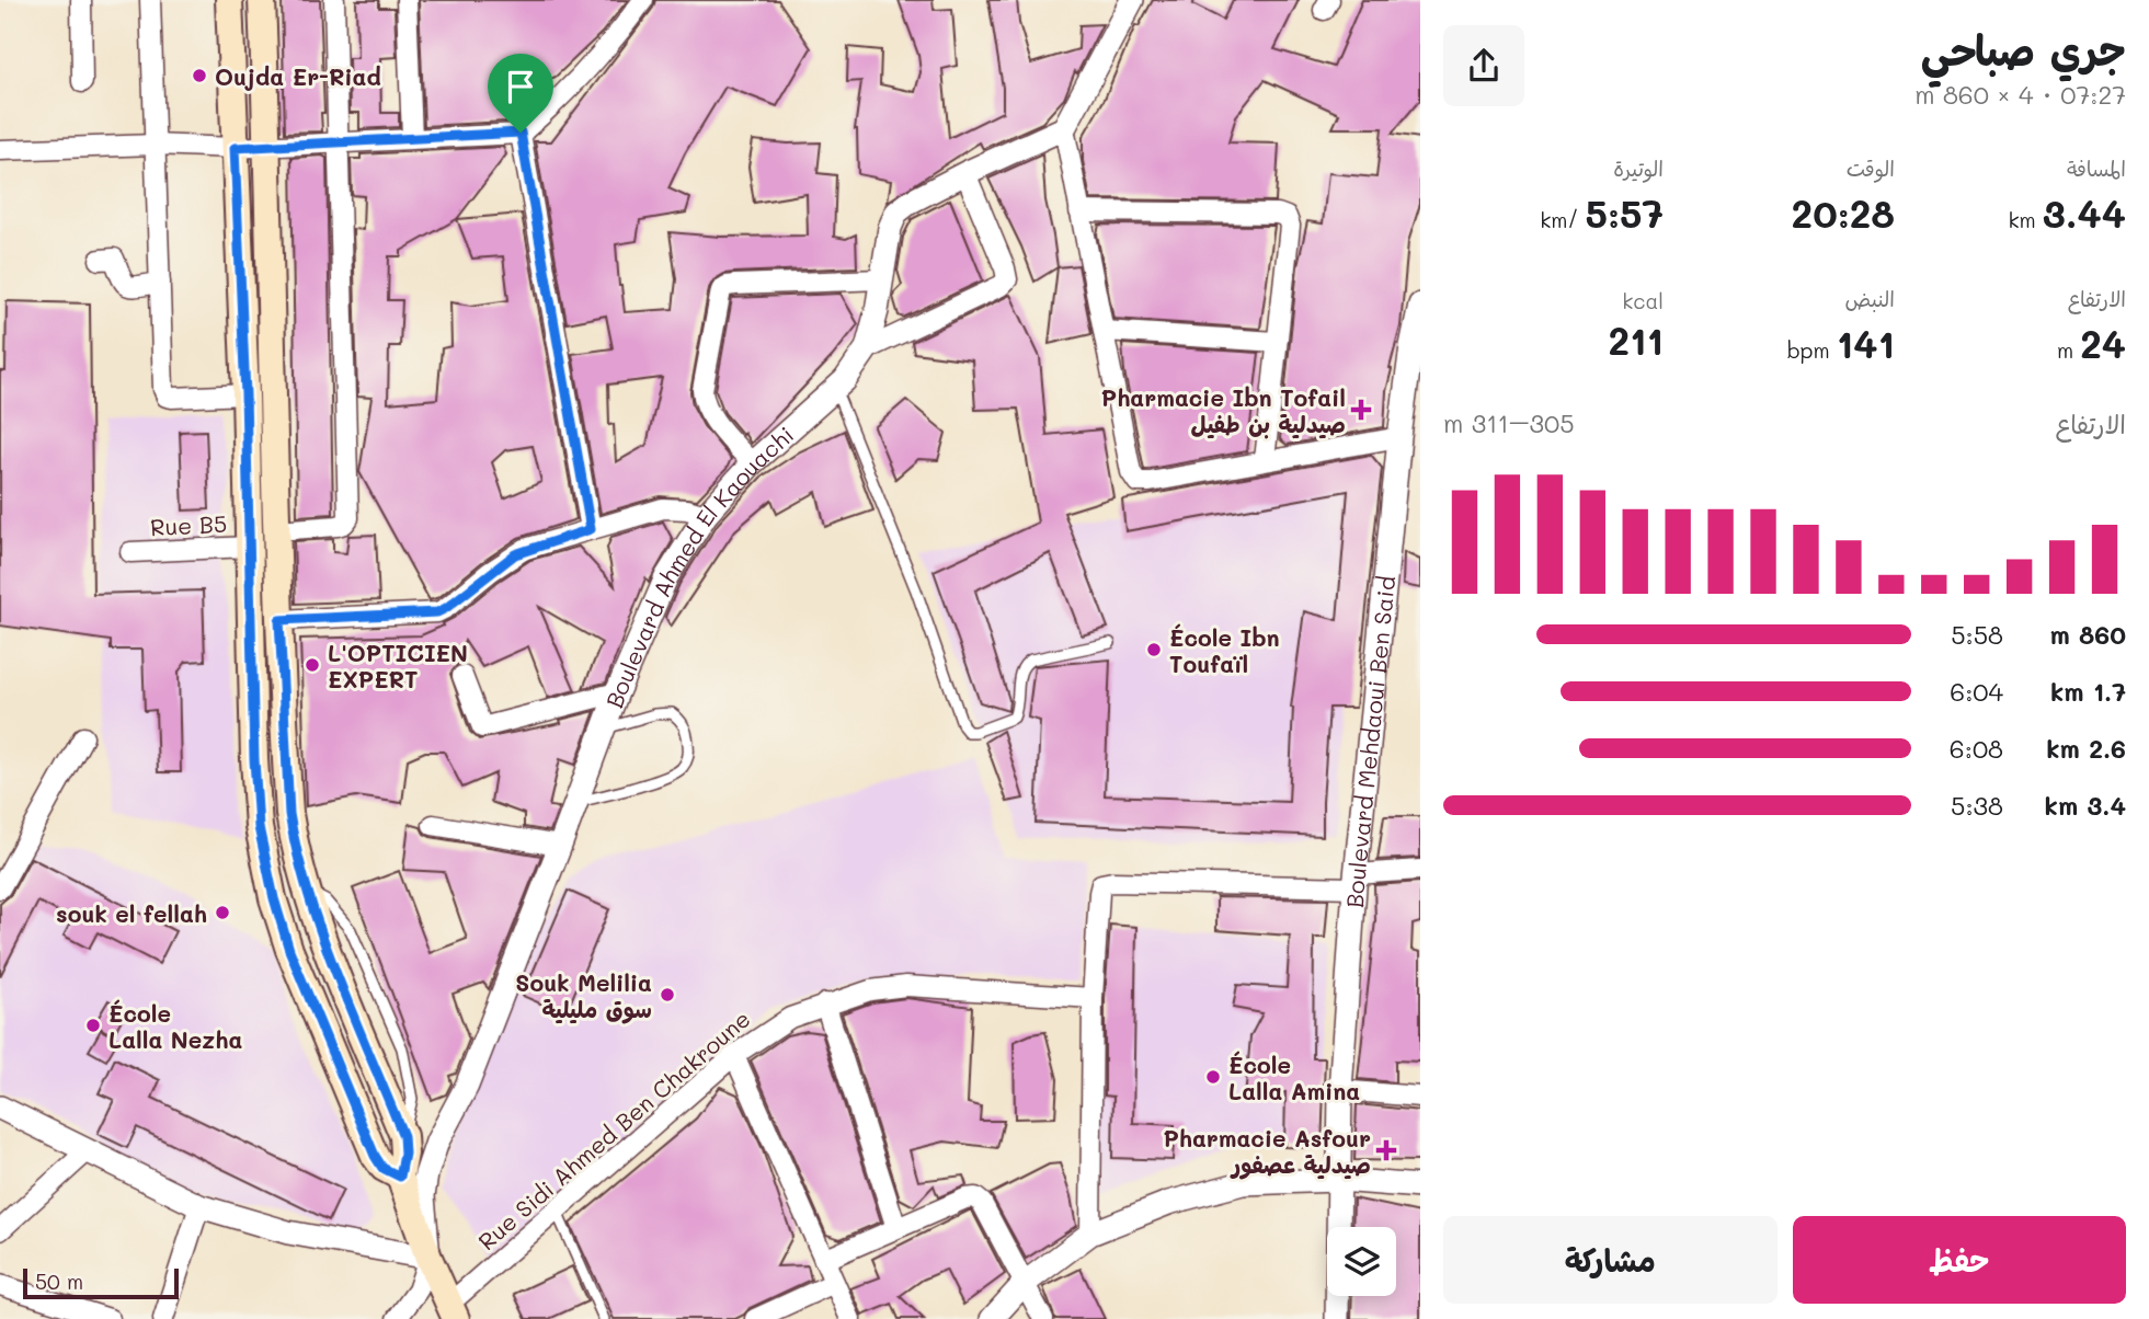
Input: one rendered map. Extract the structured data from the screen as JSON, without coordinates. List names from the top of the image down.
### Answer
{
  "streets": {
    "street": [
      "Rue B5",
      "Boulevard Ahmed El Kaouachi",
      "Boulevard Mehdaoui Ben Said",
      "Rue Sidi Ahmed Ben Chakroune"
    ]
  },
  "places": {
    "other": [
      "Oujda Er-Riad",
      "École Ibn Toufaïl",
      "L'OPTICIEN EXPERT",
      "souk el fellah",
      "Souk Melilia سوق مليلية",
      "École Lalla Nezha",
      "École Lalla Amina"
    ],
    "health": ["Pharmacie Ibn Tofail صيدلية بن طفيل", "Pharmacie Asfour صيدلية عصفور"]
  },
  "scale_bar": "50 m",
  "page": {
    "heading": ["جري صباحي", "07:27 · 4 × 860 m"],
    "stats": [
      ["المسافة", "3.44 km"],
      ["الوقت", "20:28"],
      ["الوتيرة", "5:57 /km"],
      ["الارتفاع", "24 m"],
      ["النبض", "141 bpm"],
      ["kcal", "211"]
    ],
    "chart": ["الارتفاع", "305–311 m"],
    "list": [
      {
        "name": "860 m",
        "note": "5:58"
      },
      {
        "name": "1.7 km",
        "note": "6:04"
      },
      {
        "name": "2.6 km",
        "note": "6:08"
      },
      {
        "name": "3.4 km",
        "note": "5:38"
      }
    ],
    "buttons": ["حفظ", "مشاركة"],
    "scale": "50 m"
  }
}
